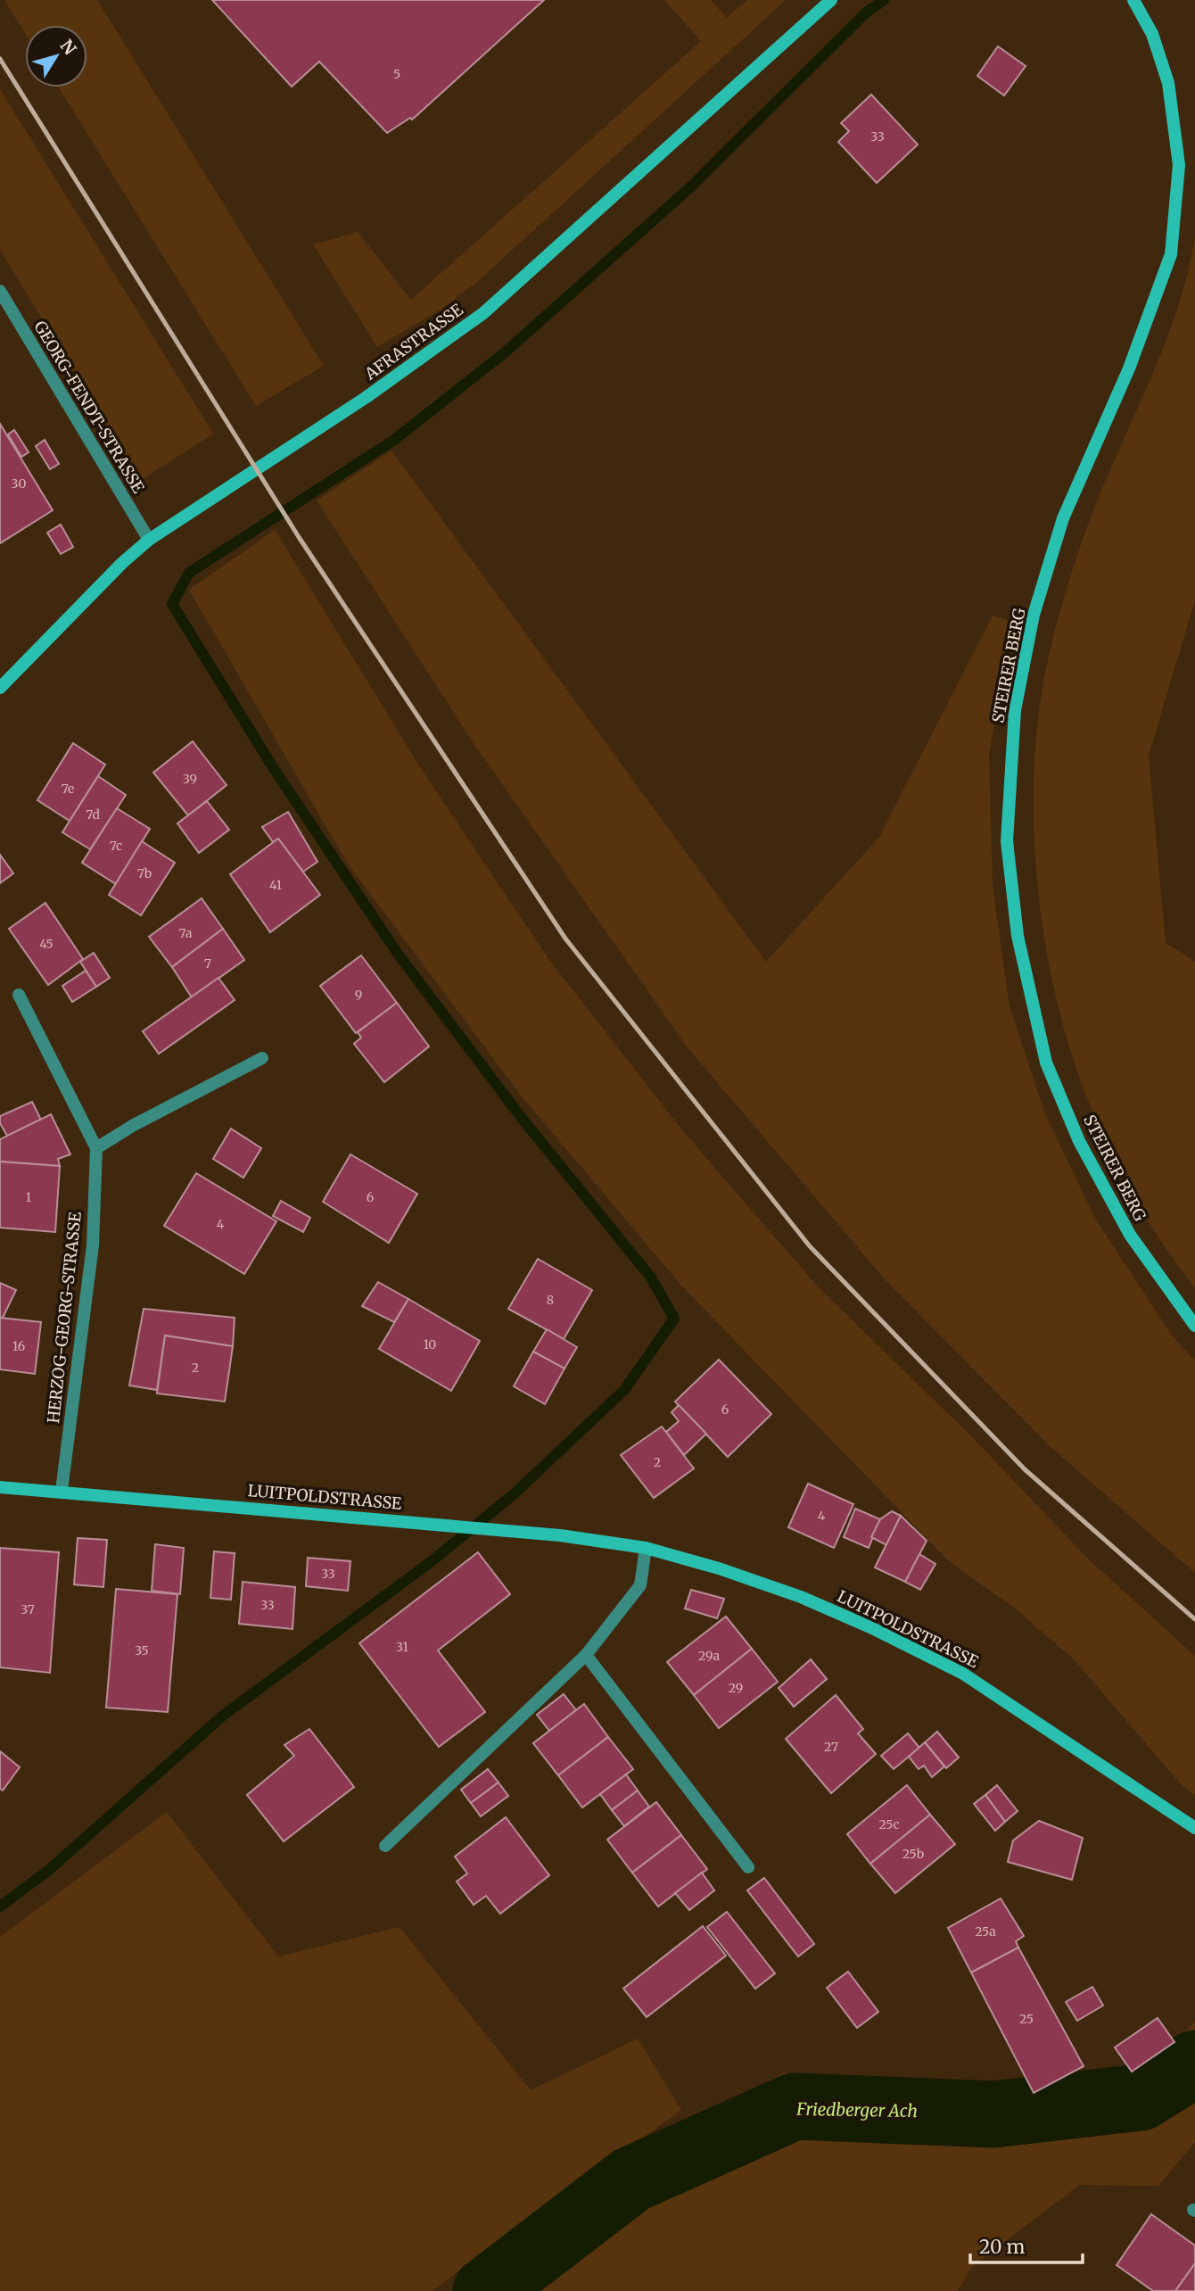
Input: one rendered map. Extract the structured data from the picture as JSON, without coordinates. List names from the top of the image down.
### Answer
{
  "streets": {
    "street": [
      "AFRASTRASSE",
      "GEORG-FENDT-STRASSE",
      "STEIRER BERG",
      "HERZOG-GEORG-STRASSE",
      "LUITPOLDSTRASSE"
    ]
  },
  "crossings": [
    ["AFRASTRASSE", "GEORG-FENDT-STRASSE"],
    ["HERZOG-GEORG-STRASSE", "LUITPOLDSTRASSE"]
  ],
  "water": ["Friedberger Ach"],
  "house_numbers": [
    "5",
    "33",
    "30",
    "39",
    "7e",
    "7d",
    "7c",
    "7b",
    "41",
    "7a",
    "45",
    "7",
    "9",
    "1",
    "6",
    "4",
    "8",
    "10",
    "16",
    "2",
    "6",
    "2",
    "4",
    "33",
    "33",
    "37",
    "31",
    "35",
    "29a",
    "29",
    "27",
    "25c",
    "25b",
    "25a",
    "25"
  ],
  "scale_bar": "20 m",
  "north": "top right"
}
